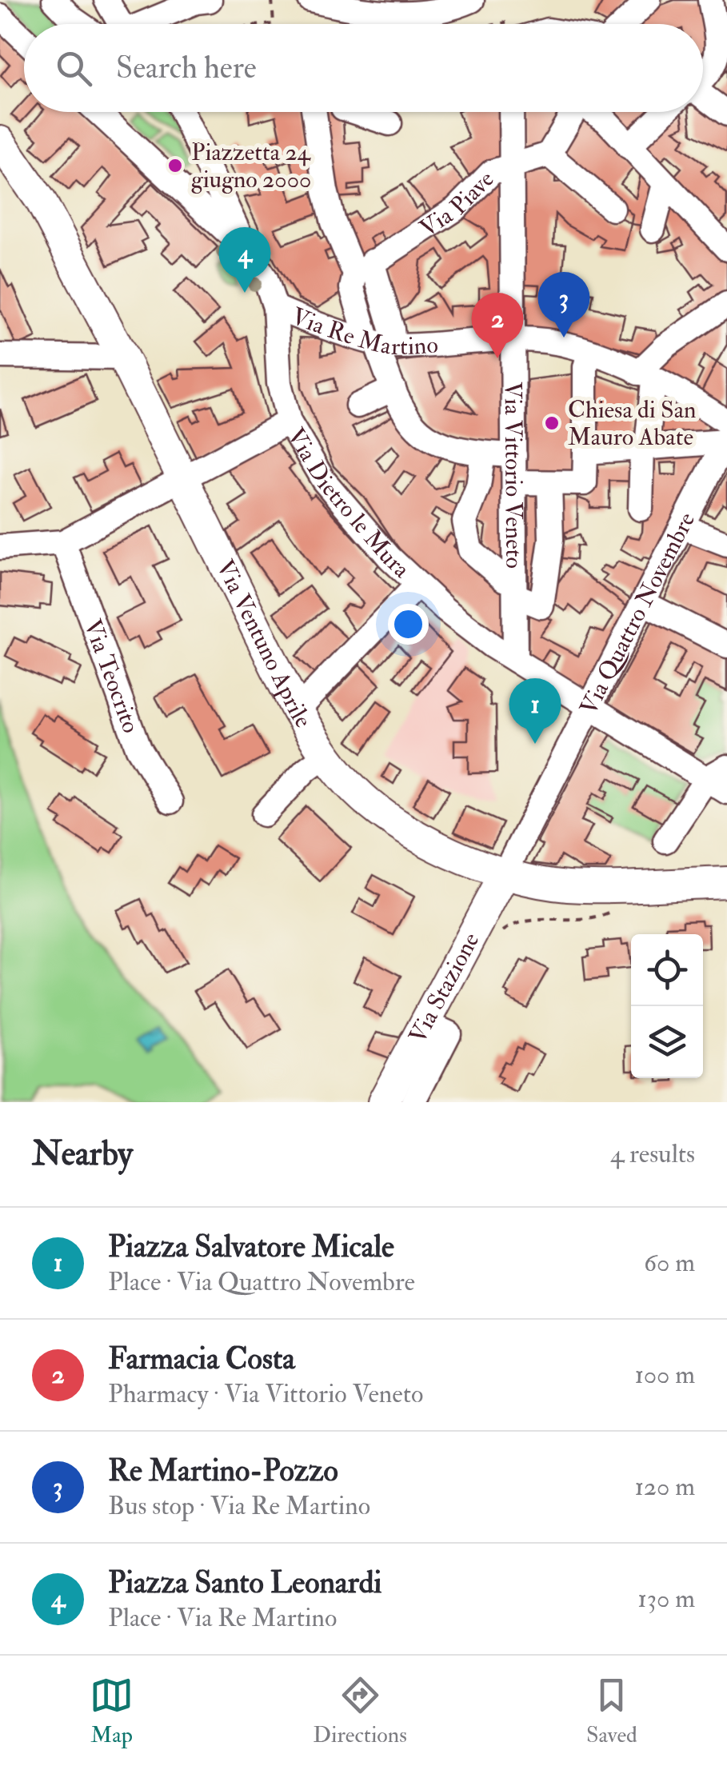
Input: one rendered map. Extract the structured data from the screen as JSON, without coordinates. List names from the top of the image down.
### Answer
{
  "streets": {
    "main road": ["Via Ventuno Aprile", "Via Stazione"],
    "street": [
      "Via Piave",
      "Via Re Martino",
      "Via Vittorio Veneto",
      "Via Dietro le Mura",
      "Via Quattro Novembre",
      "Via Teocrito"
    ]
  },
  "crossings": [
    ["Via Piave", "Via Vittorio Veneto"],
    ["Via Re Martino", "Via Vittorio Veneto"],
    ["Via Re Martino", "Via Dietro le Mura"],
    ["Via Re Martino", "Via Quattro Novembre"],
    ["Via Vittorio Veneto", "Via Dietro le Mura"],
    ["Via Dietro le Mura", "Via Quattro Novembre"],
    ["Via Quattro Novembre", "Via Ventuno Aprile"],
    ["Via Quattro Novembre", "Via Stazione"],
    ["Via Ventuno Aprile", "Via Stazione"]
  ],
  "places": ["Piazzetta 24 giugno 2000", "Chiesa di San Mauro Abate"],
  "page": {
    "search": "Search here",
    "pins": [
      "4",
      "3",
      "2",
      "1"
    ],
    "heading": ["Nearby", "4 results"],
    "list": [
      {
        "mark": "1",
        "name": "Piazza Salvatore Micale",
        "note": "Place · Via Quattro Novembre",
        "value": "60 m"
      },
      {
        "mark": "2",
        "name": "Farmacia Costa",
        "note": "Pharmacy · Via Vittorio Veneto",
        "value": "100 m"
      },
      {
        "mark": "3",
        "name": "Re Martino-Pozzo",
        "note": "Bus stop · Via Re Martino",
        "value": "120 m"
      },
      {
        "mark": "4",
        "name": "Piazza Santo Leonardi",
        "note": "Place · Via Re Martino",
        "value": "130 m"
      }
    ],
    "nav": ["Map", "Directions", "Saved"]
  }
}
